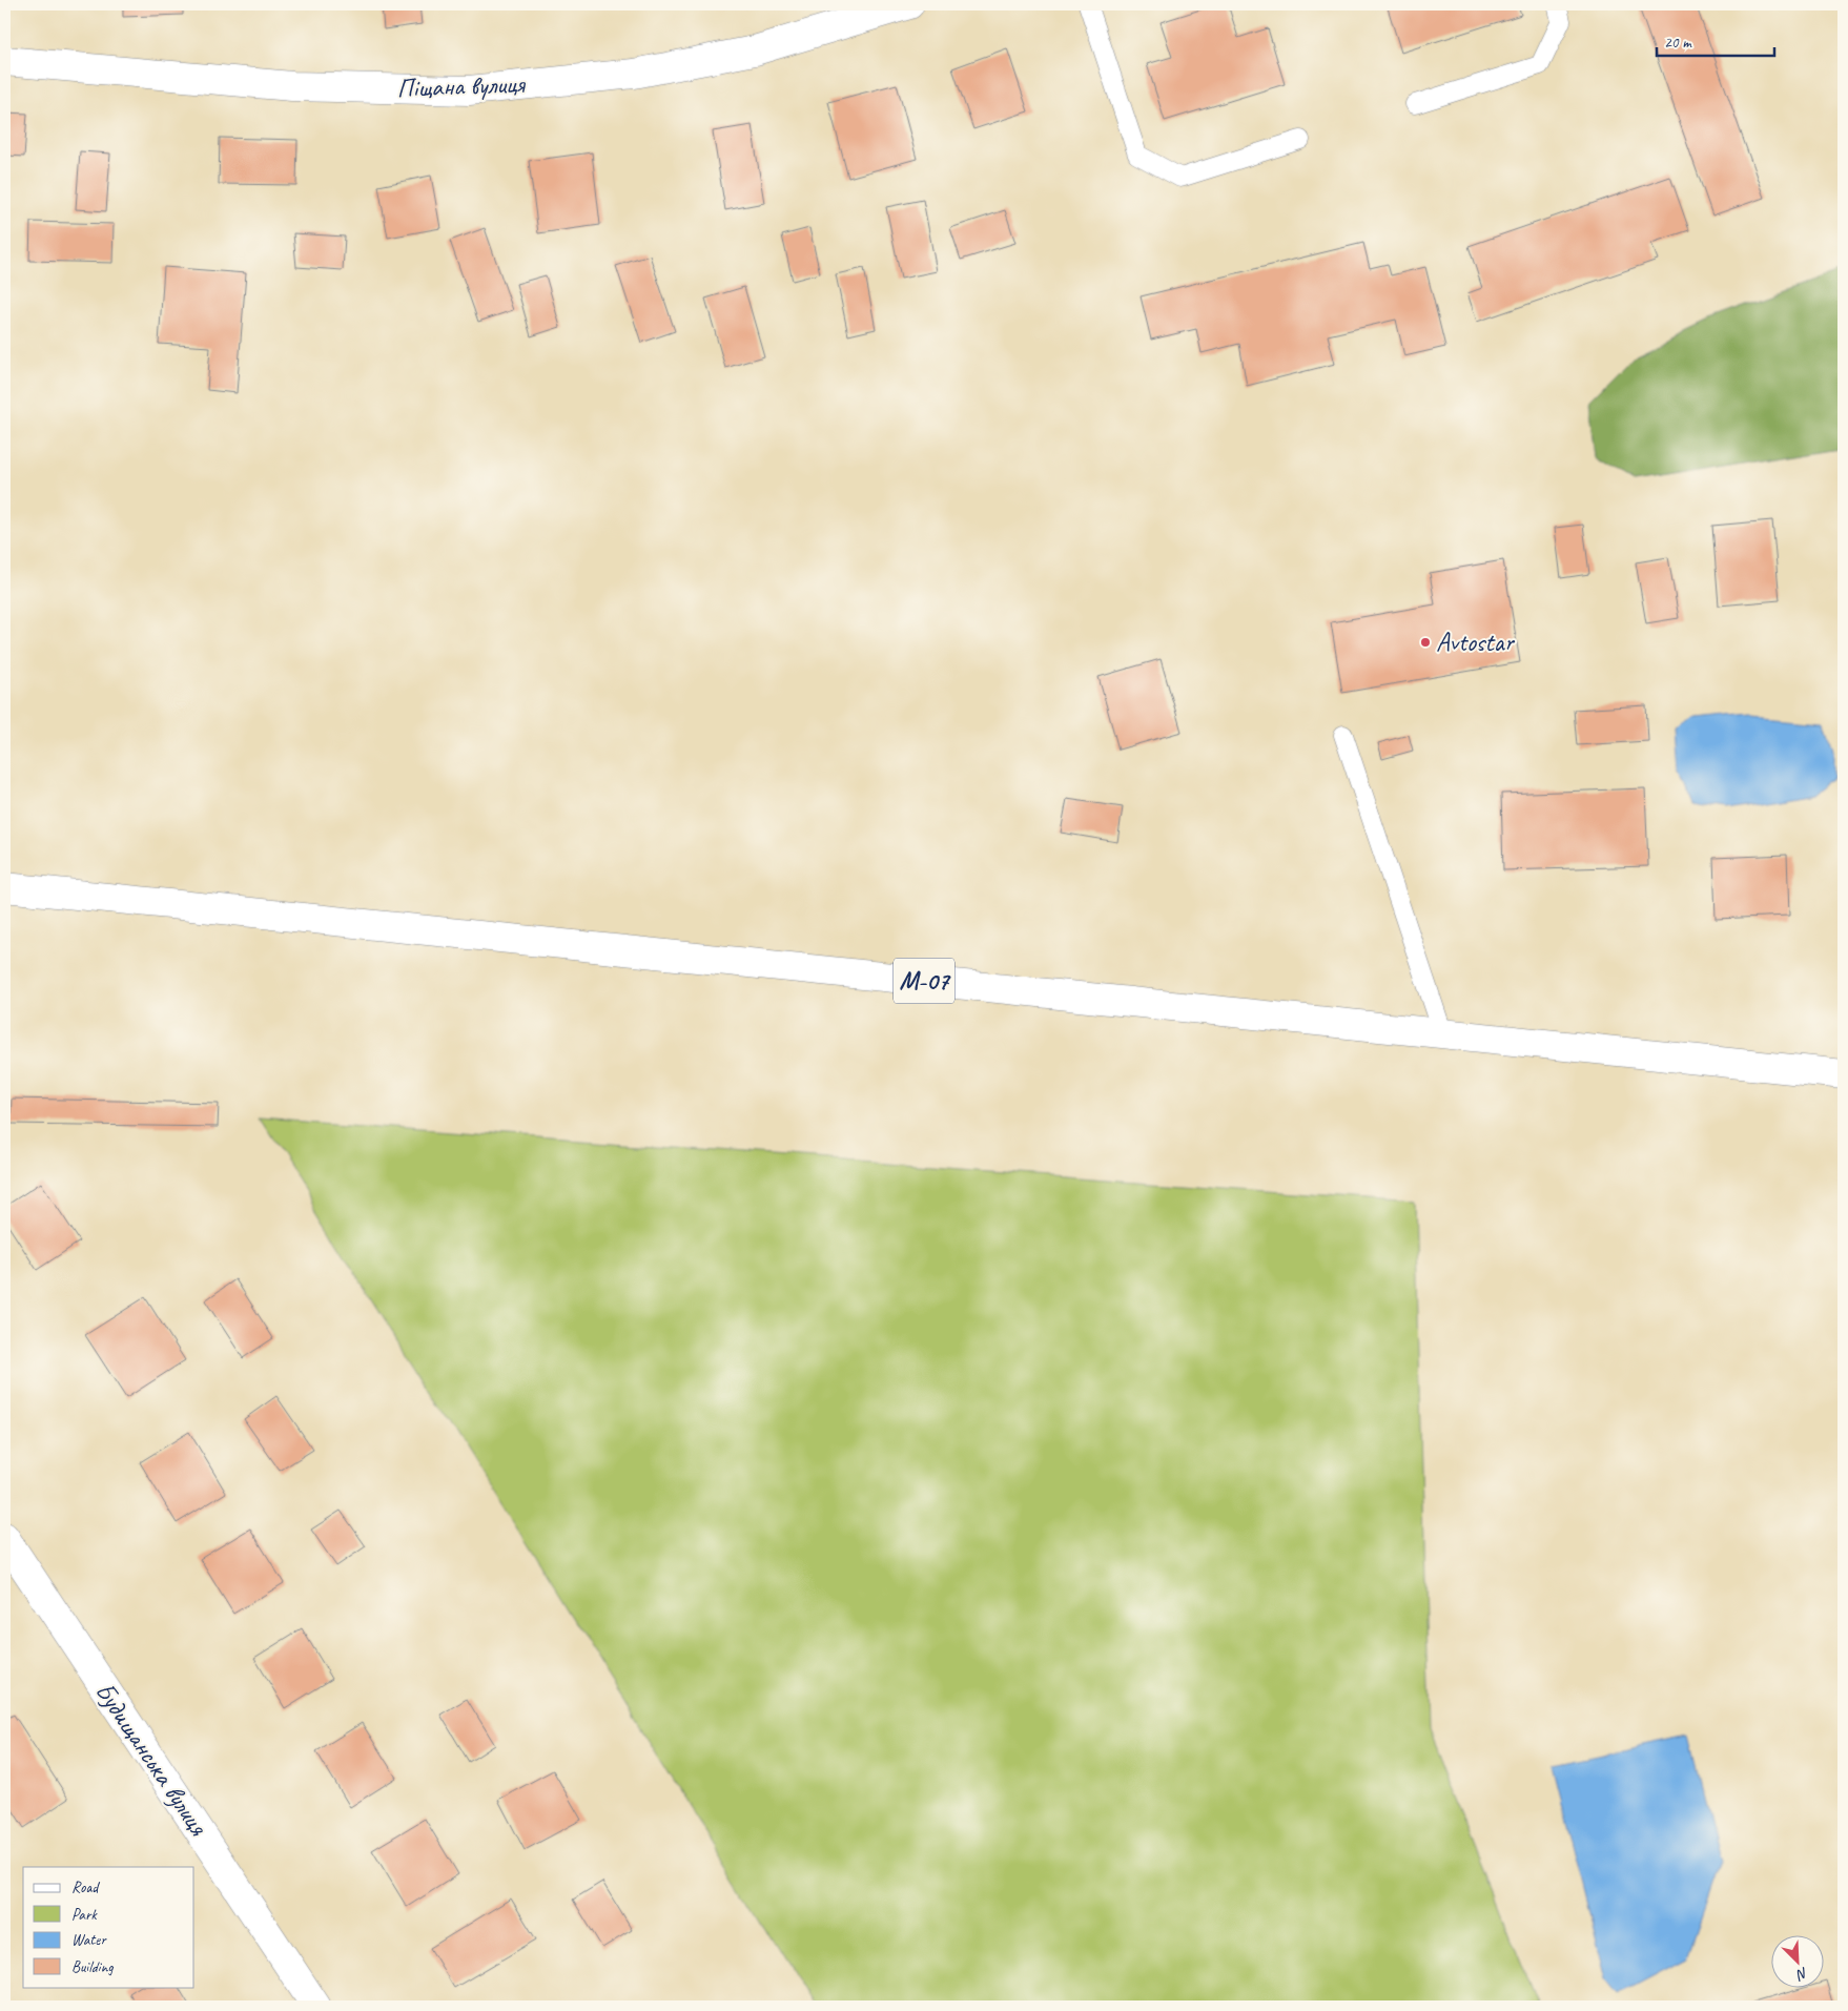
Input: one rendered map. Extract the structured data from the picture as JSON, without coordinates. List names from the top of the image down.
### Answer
{
  "streets": {
    "main road": ["Піщана вулиця", "М-07", "Будищанська вулиця"]
  },
  "places": ["Avtostar"],
  "legend": [
    "Road",
    "Park",
    "Water",
    "Building"
  ],
  "scale_bar": "20 m",
  "north": "bottom right"
}
